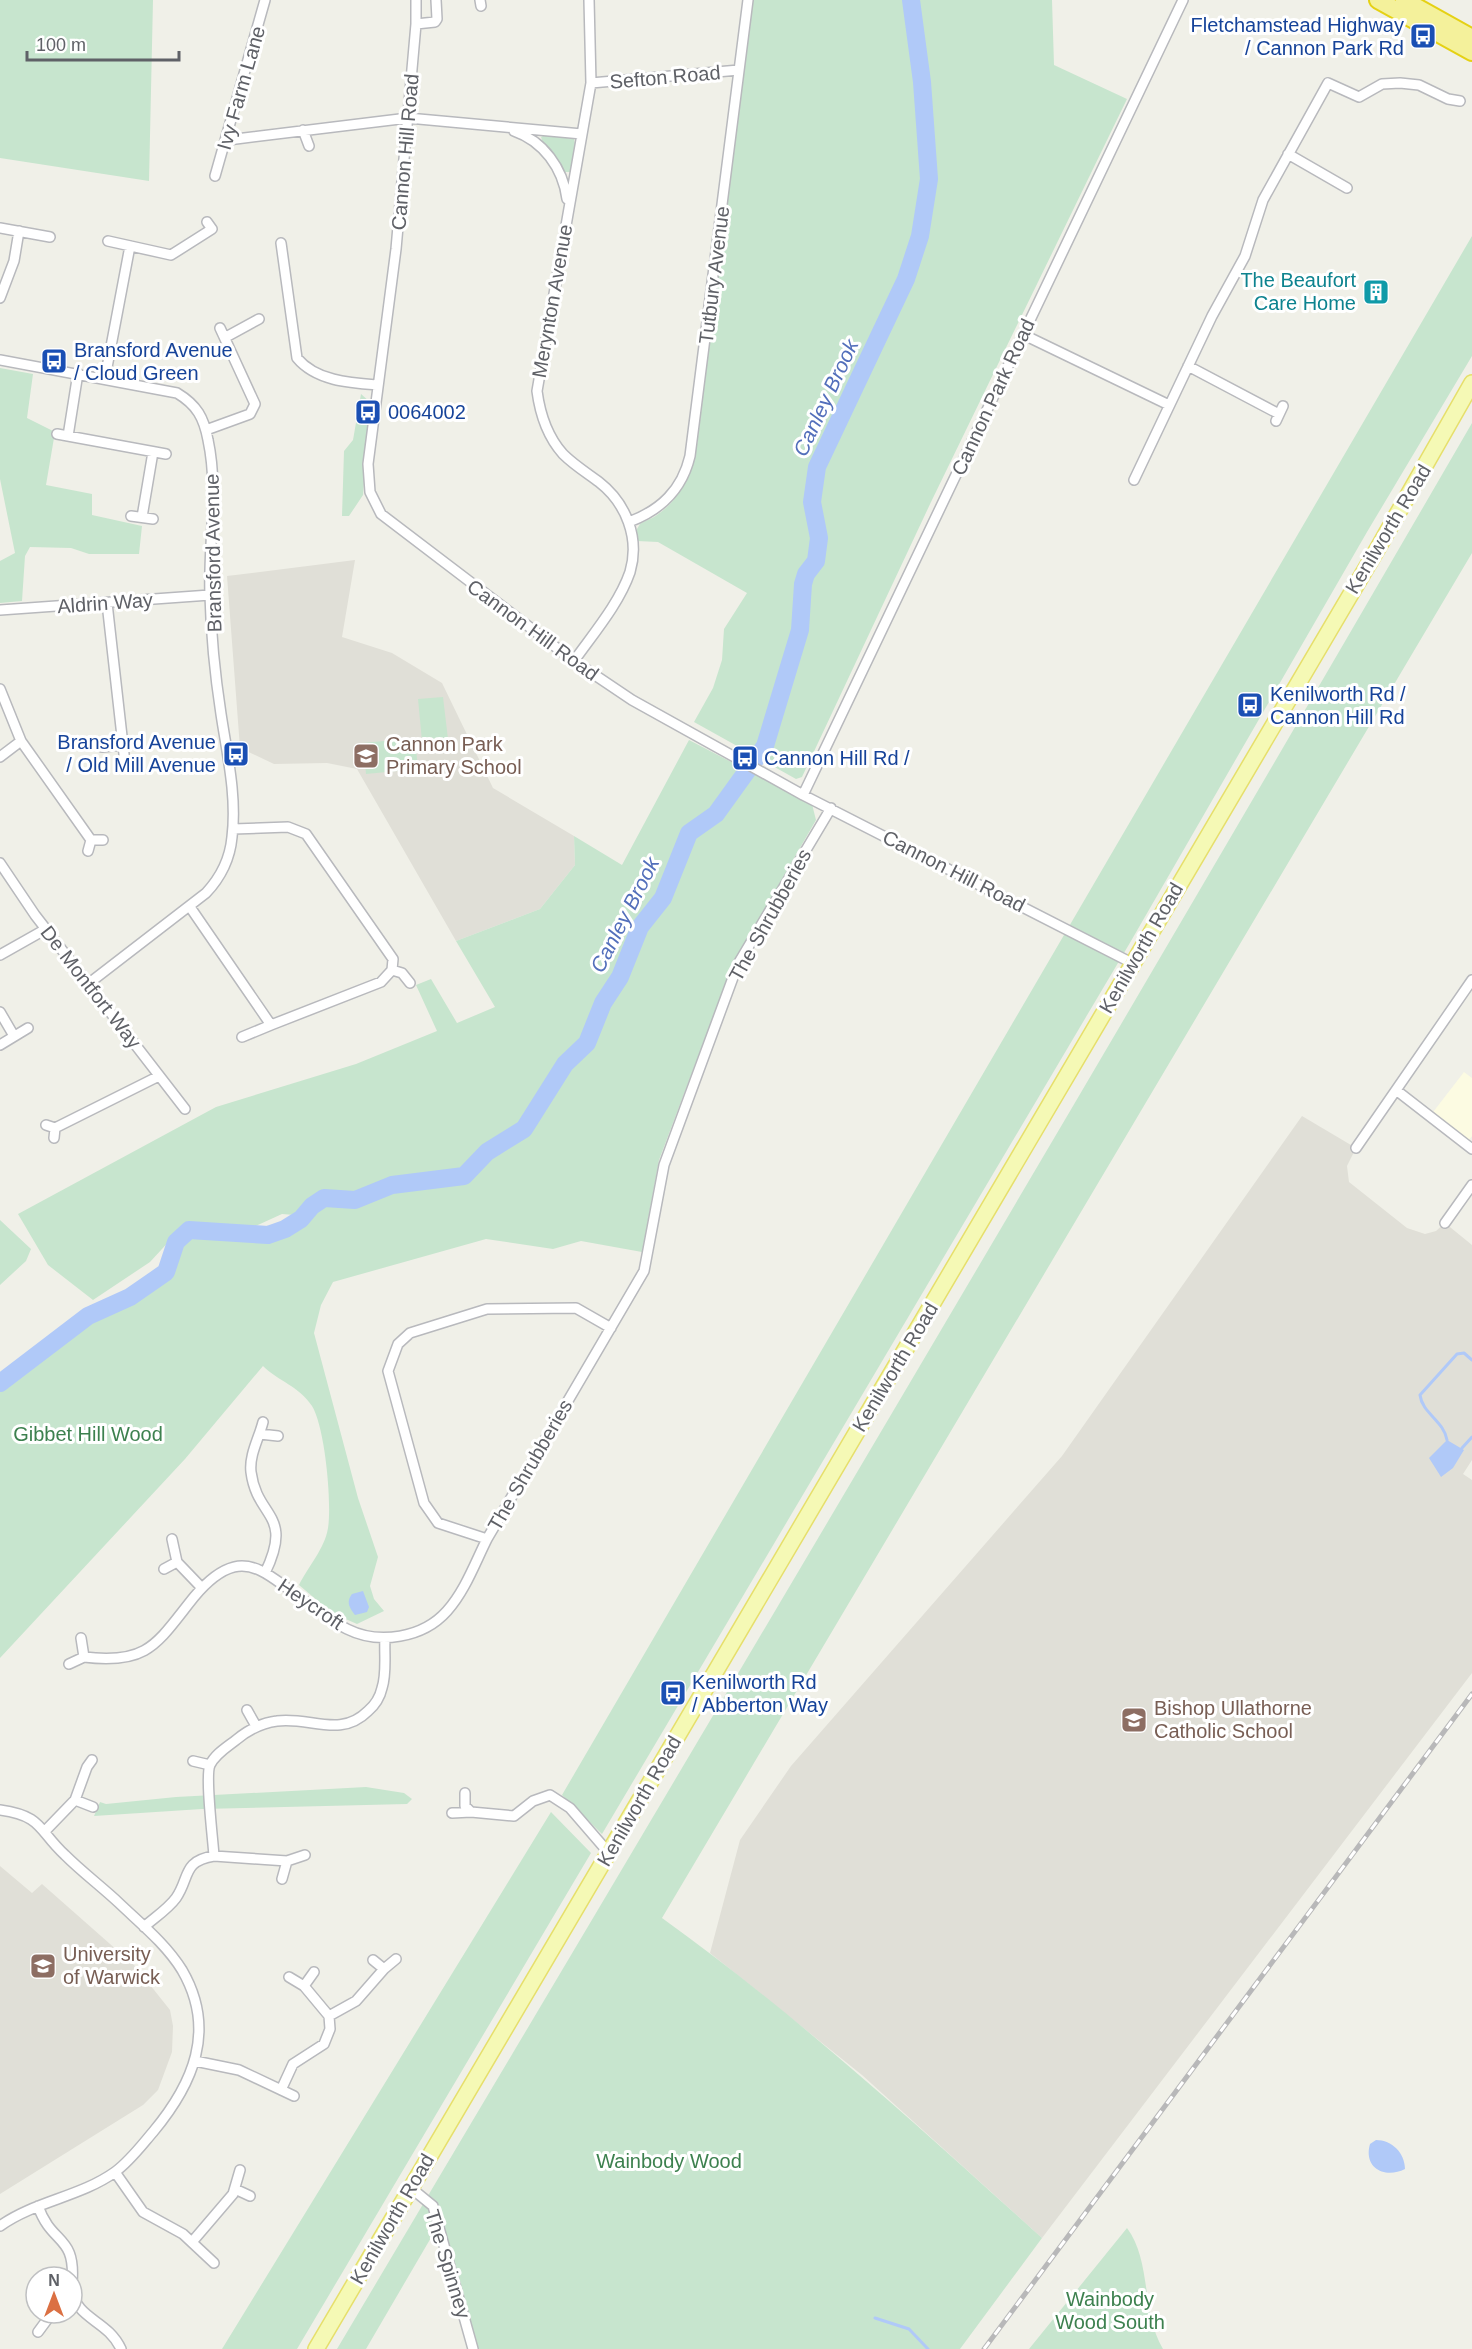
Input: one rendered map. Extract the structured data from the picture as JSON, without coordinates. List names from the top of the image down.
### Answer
{
  "streets": {
    "main road": ["Kenilworth Road"],
    "street": [
      "Sefton Road",
      "Ivy Farm Lane",
      "Cannon Hill Road",
      "Tutbury Avenue",
      "Merynton Avenue",
      "Cannon Park Road",
      "Bransford Avenue",
      "Aldrin Way",
      "The Shrubberies",
      "De Montfort Way",
      "Heycroft",
      "The Spinney"
    ]
  },
  "crossings": [
    ["Sefton Road", "Tutbury Avenue"],
    ["Sefton Road", "Merynton Avenue"],
    ["Cannon Hill Road", "Merynton Avenue"],
    ["Cannon Hill Road", "Cannon Park Road"],
    ["Cannon Hill Road", "Kenilworth Road"],
    ["Cannon Hill Road", "The Shrubberies"],
    ["Tutbury Avenue", "Merynton Avenue"],
    ["Kenilworth Road", "The Spinney"],
    ["Bransford Avenue", "Aldrin Way"],
    ["Bransford Avenue", "De Montfort Way"],
    ["The Shrubberies", "Heycroft"]
  ],
  "water": ["Canley Brook"],
  "parks": ["Gibbet Hill Wood", "Wainbody Wood", "Wainbody Wood South"],
  "places": {
    "bus stop": [
      "Fletchamstead Highway / Cannon Park Rd",
      "Bransford Avenue / Cloud Green",
      "0064002",
      "Kenilworth Rd / Cannon Hill Rd",
      "Bransford Avenue / Old Mill Avenue",
      "Cannon Hill Rd /",
      "Kenilworth Rd / Abberton Way"
    ],
    "building": ["The Beaufort Care Home"],
    "school or university": ["Cannon Park Primary School", "Bishop Ullathorne Catholic School", "University of Warwick"]
  },
  "scale_bar": "100 m",
  "north": "top"
}
